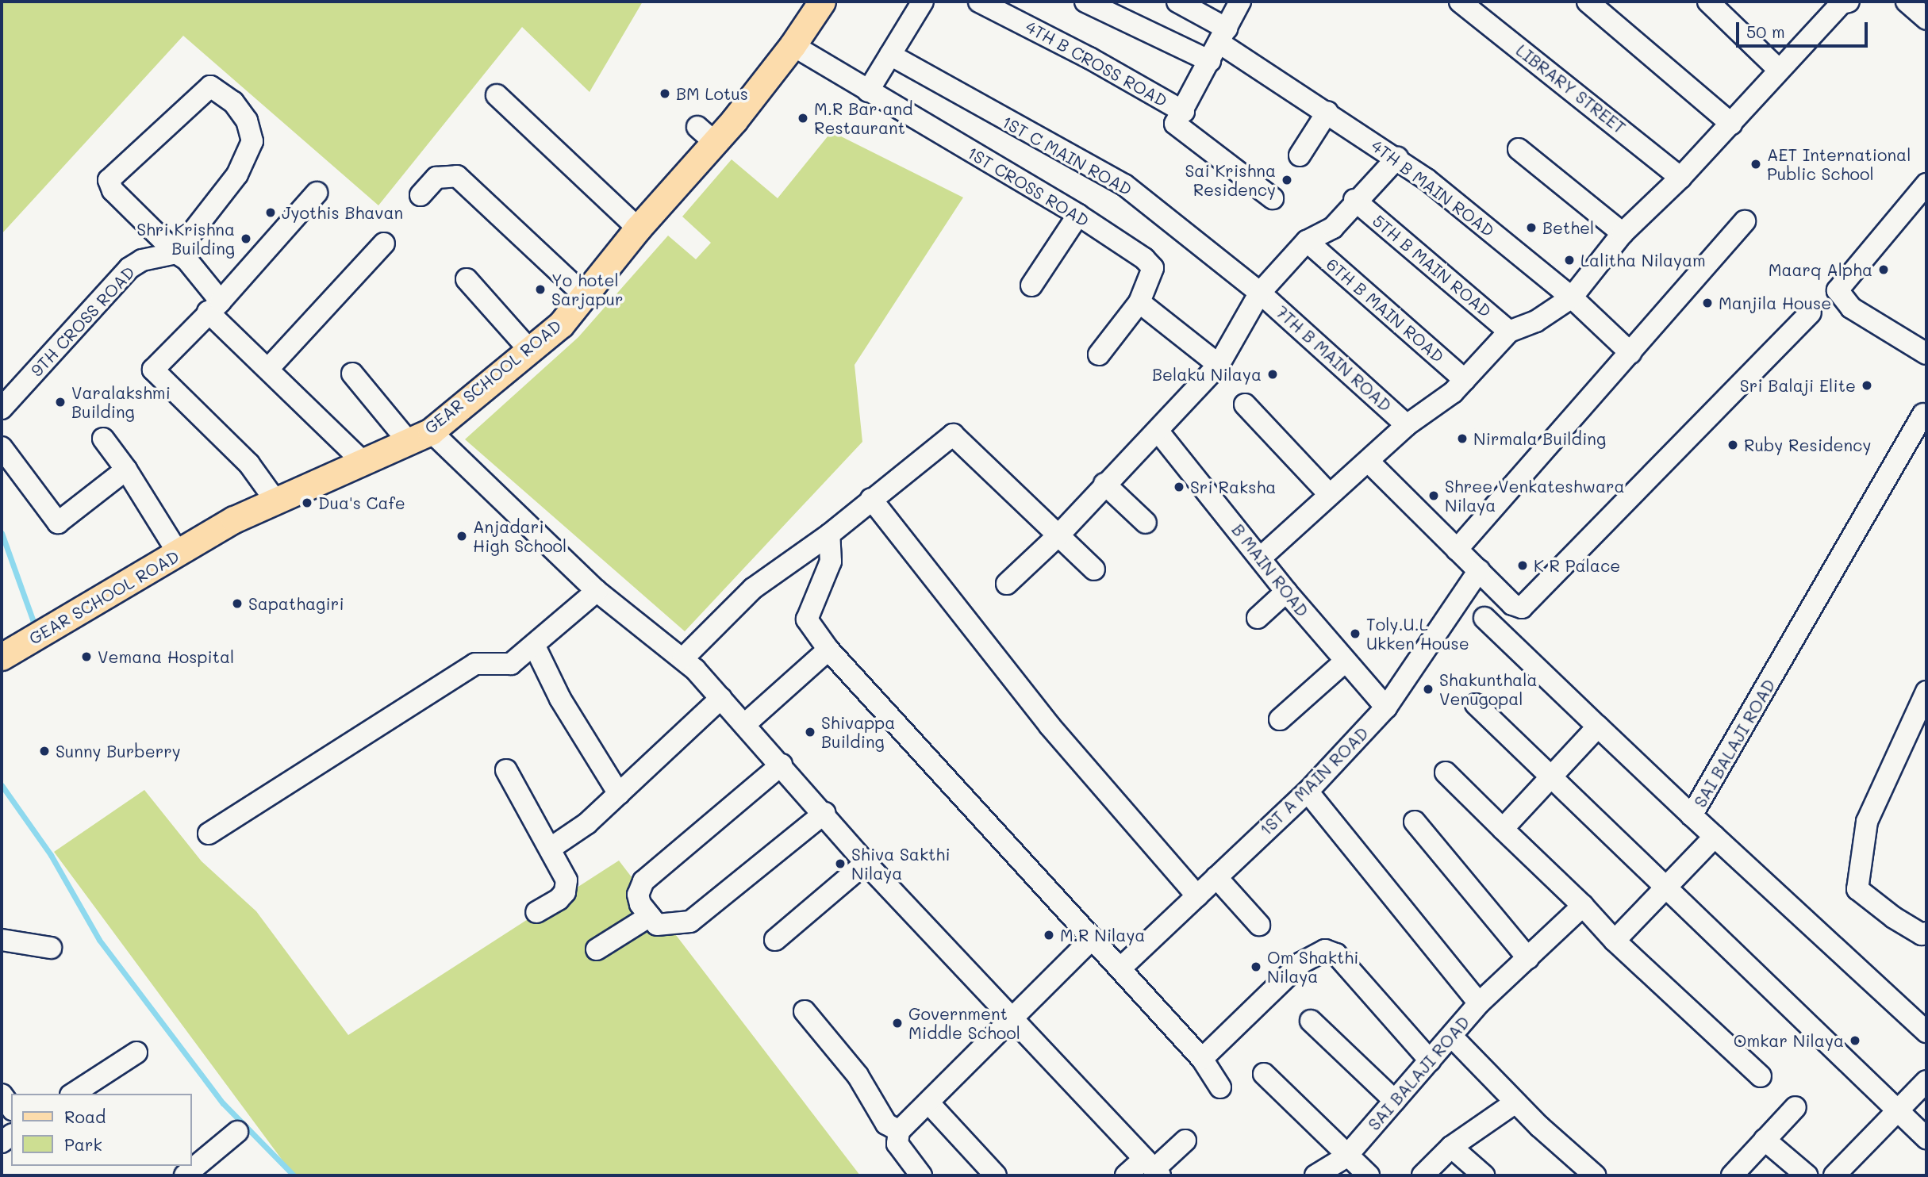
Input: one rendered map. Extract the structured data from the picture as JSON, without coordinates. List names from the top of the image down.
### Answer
{
  "streets": {
    "main road": ["GEAR SCHOOL ROAD"],
    "street": [
      "4TH B CROSS ROAD",
      "LIBRARY STREET",
      "1ST C MAIN ROAD",
      "1ST CROSS ROAD",
      "4TH B MAIN ROAD",
      "5TH B MAIN ROAD",
      "6TH B MAIN ROAD",
      "9TH CROSS ROAD",
      "7TH B MAIN ROAD",
      "B MAIN ROAD",
      "SAI BALAJI ROAD",
      "1ST A MAIN ROAD"
    ]
  },
  "crossings": [
    ["4TH B CROSS ROAD", "4TH B MAIN ROAD"],
    ["1ST C MAIN ROAD", "7TH B MAIN ROAD"],
    ["1ST CROSS ROAD", "GEAR SCHOOL ROAD"],
    ["B MAIN ROAD", "1ST A MAIN ROAD"]
  ],
  "places": [
    "BM Lotus",
    "M.R Bar and Restaurant",
    "AET International Public School",
    "Sai Krishna Residency",
    "Jyothis Bhavan",
    "Bethel",
    "Shri Krishna Building",
    "Lalitha Nilayam",
    "Maarq Alpha",
    "Yo hotel Sarjapur",
    "Manjila House",
    "Belaku Nilaya",
    "Sri Balaji Elite",
    "Varalakshmi Building",
    "Nirmala Building",
    "Ruby Residency",
    "Sri Raksha",
    "Shree Venkateshwara Nilaya",
    "Dua's Cafe",
    "Anjadari High School",
    "K R Palace",
    "Sapathagiri",
    "Toly.U.L Ukken House",
    "Vemana Hospital",
    "Shakunthala Venugopal",
    "Shivappa Building",
    "Sunny Burberry",
    "Shiva Sakthi Nilaya",
    "M.R Nilaya",
    "Om Shakthi Nilaya",
    "Government Middle School",
    "Omkar Nilaya"
  ],
  "legend": ["Road", "Park"],
  "scale_bar": "50 m"
}
